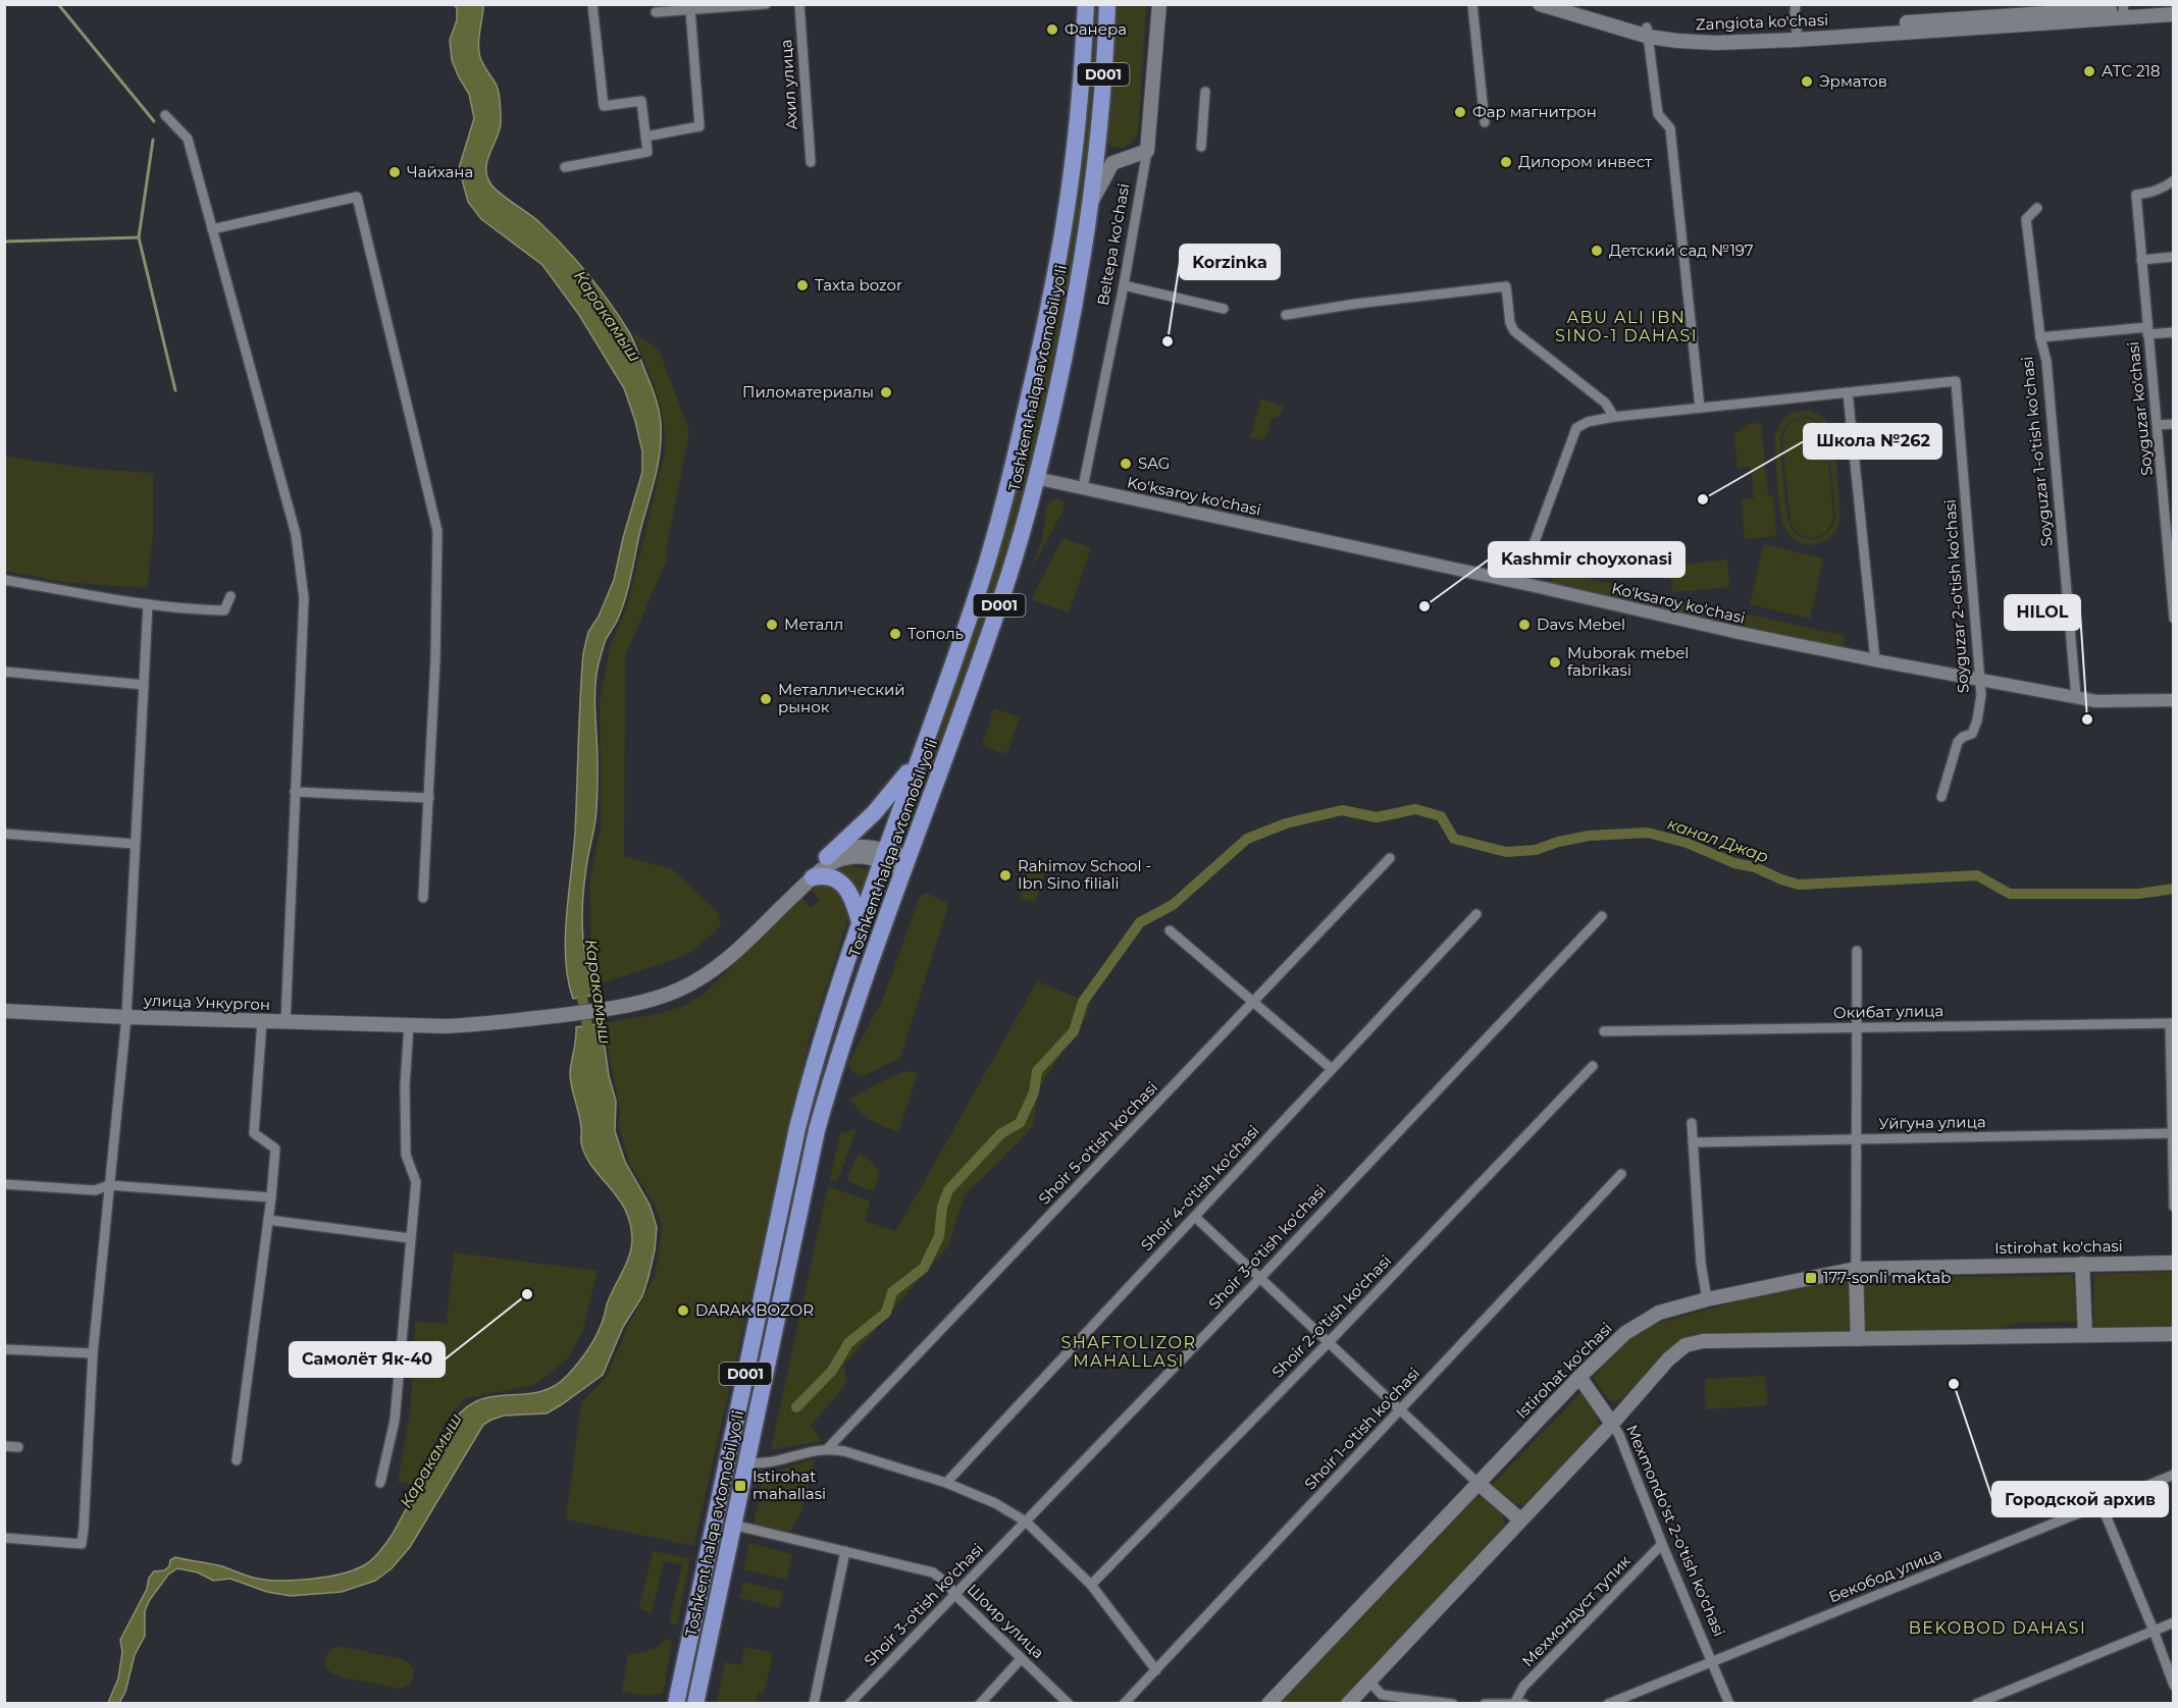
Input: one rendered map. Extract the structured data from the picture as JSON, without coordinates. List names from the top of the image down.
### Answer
{
  "streets": {
    "highway": ["D001", "Toshkent halqa avtomobil yo'li"],
    "main road": [
      "Zangiota ko'chasi",
      "Beltepa ko'chasi",
      "улица Ункургон",
      "Istirohat ko'chasi",
      "Mexmondo'st 2-o'tish ko'chasi"
    ],
    "street": [
      "Ахил улица",
      "Soyguzar ko'chasi",
      "Soyguzar 1-o'tish ko'chasi",
      "Ko'ksaroy ko'chasi",
      "Soyguzar 2-o'tish ko'chasi",
      "Окибат улица",
      "Уйгуна улица",
      "Shoir 5-o'tish ko'chasi",
      "Shoir 4-o'tish ko'chasi",
      "Shoir 3-o'tish ko'chasi",
      "Shoir 2-o'tish ko'chasi",
      "Shoir 1-o'tish ko'chasi",
      "Бекобод улица",
      "Мехмондуст тупик",
      "Шоир улица"
    ]
  },
  "crossings": [
    ["Beltepa ko'chasi", "Ko'ksaroy ko'chasi"],
    ["Toshkent halqa avtomobil yo'li", "Ko'ksaroy ko'chasi"],
    ["Toshkent halqa avtomobil yo'li", "Шоир улица"],
    ["Soyguzar 1-o'tish ko'chasi", "Ko'ksaroy ko'chasi"],
    ["Ko'ksaroy ko'chasi", "Soyguzar 2-o'tish ko'chasi"],
    ["Shoir 3-o'tish ko'chasi", "Шоир улица"],
    ["Istirohat ko'chasi", "Mexmondo'st 2-o'tish ko'chasi"],
    ["Mexmondo'st 2-o'tish ko'chasi", "Бекобод улица"],
    ["Mexmondo'st 2-o'tish ko'chasi", "Мехмондуст тупик"]
  ],
  "districts": ["ABU ALI IBN SINO-1 DAHASI", "SHAFTOLIZOR MAHALLASI", "BEKOBOD DAHASI"],
  "water": ["Каракамыш", "канал Джар"],
  "places": {
    "other": [
      "Фанера",
      "АТС 218",
      "Эрматов",
      "Фар магнитрон",
      "Дилором инвест",
      "Чайхана",
      "Детский сад №197",
      "Taxta bozor",
      "Korzinka",
      "Пиломатериалы",
      "SAG",
      "Школа №262",
      "Kashmir choyxonasi",
      "Металл",
      "Davs Mebel",
      "Тополь",
      "Muborak mebel fabrikasi",
      "Металлический рынок",
      "HILOL",
      "Rahimov School - Ibn Sino filiali",
      "Самолёт Як-40",
      "DARAK BOZOR",
      "Городской архив"
    ],
    "transit": ["177-sonli maktab", "Istirohat mahallasi"]
  }
}
